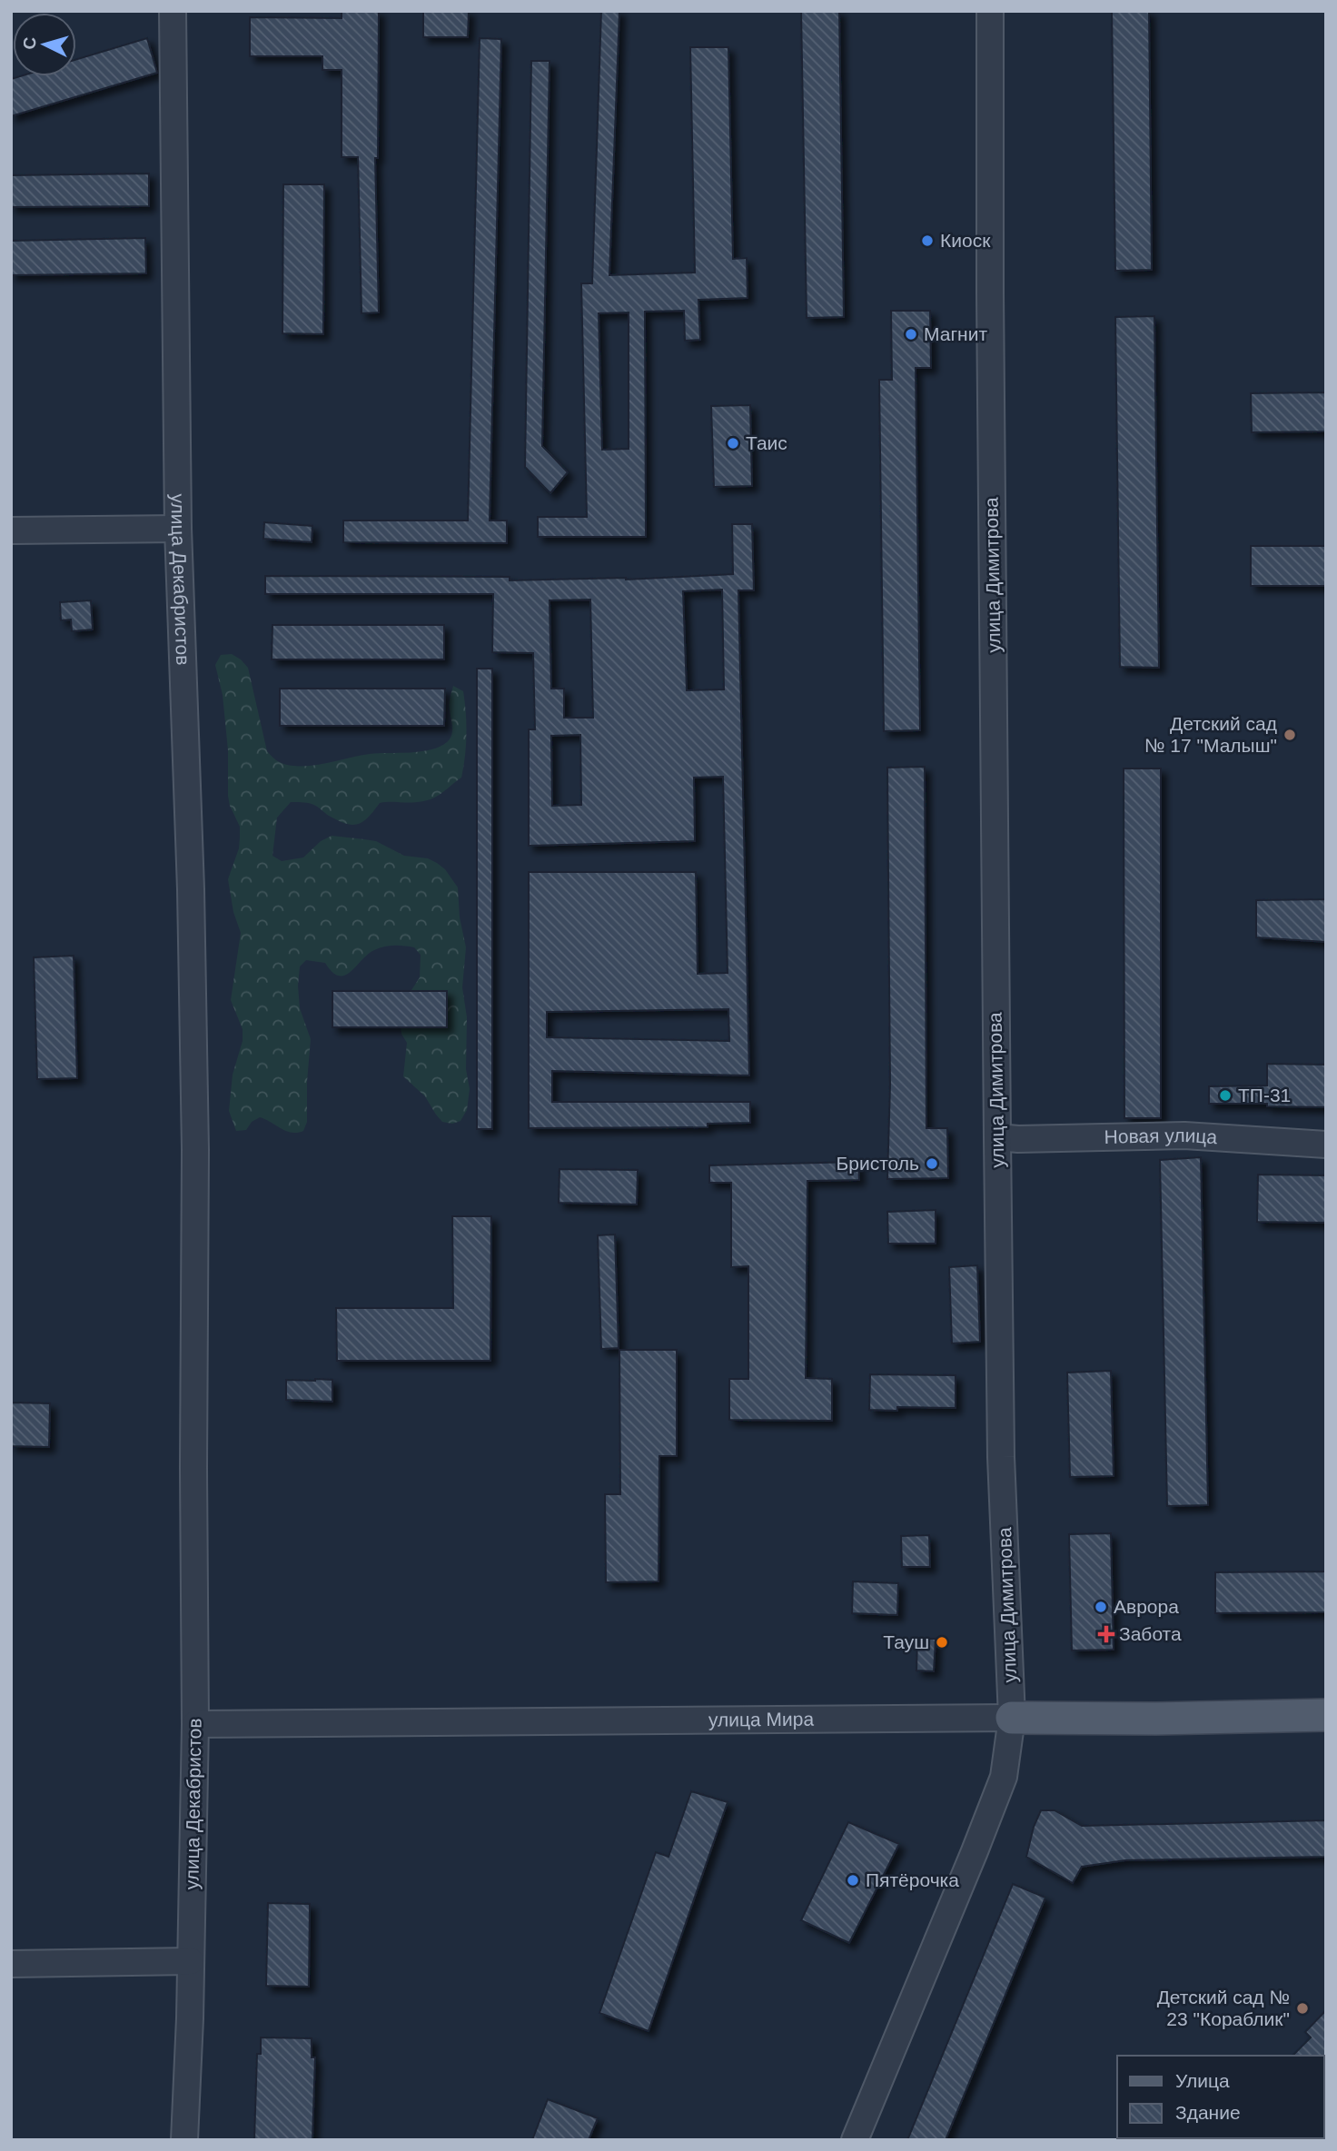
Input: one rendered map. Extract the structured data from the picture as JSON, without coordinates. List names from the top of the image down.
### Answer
{
  "streets": {
    "main road": ["улица Мира"],
    "street": ["улица Димитрова", "улица Декабристов", "Новая улица"]
  },
  "crossings": [
    ["улица Димитрова", "Новая улица"],
    ["улица Димитрова", "улица Мира"],
    ["улица Декабристов", "улица Мира"]
  ],
  "places": {
    "other": [
      "Киоск",
      "Магнит",
      "Таис",
      "Детский сад № 17 \"Малыш\"",
      "ТП-31",
      "Бристоль",
      "Аврора",
      "Тауш",
      "Пятёрочка",
      "Детский сад № 23 \"Кораблик\""
    ],
    "health": ["Забота"]
  },
  "legend": ["Улица", "Здание"],
  "north": "left"
}
